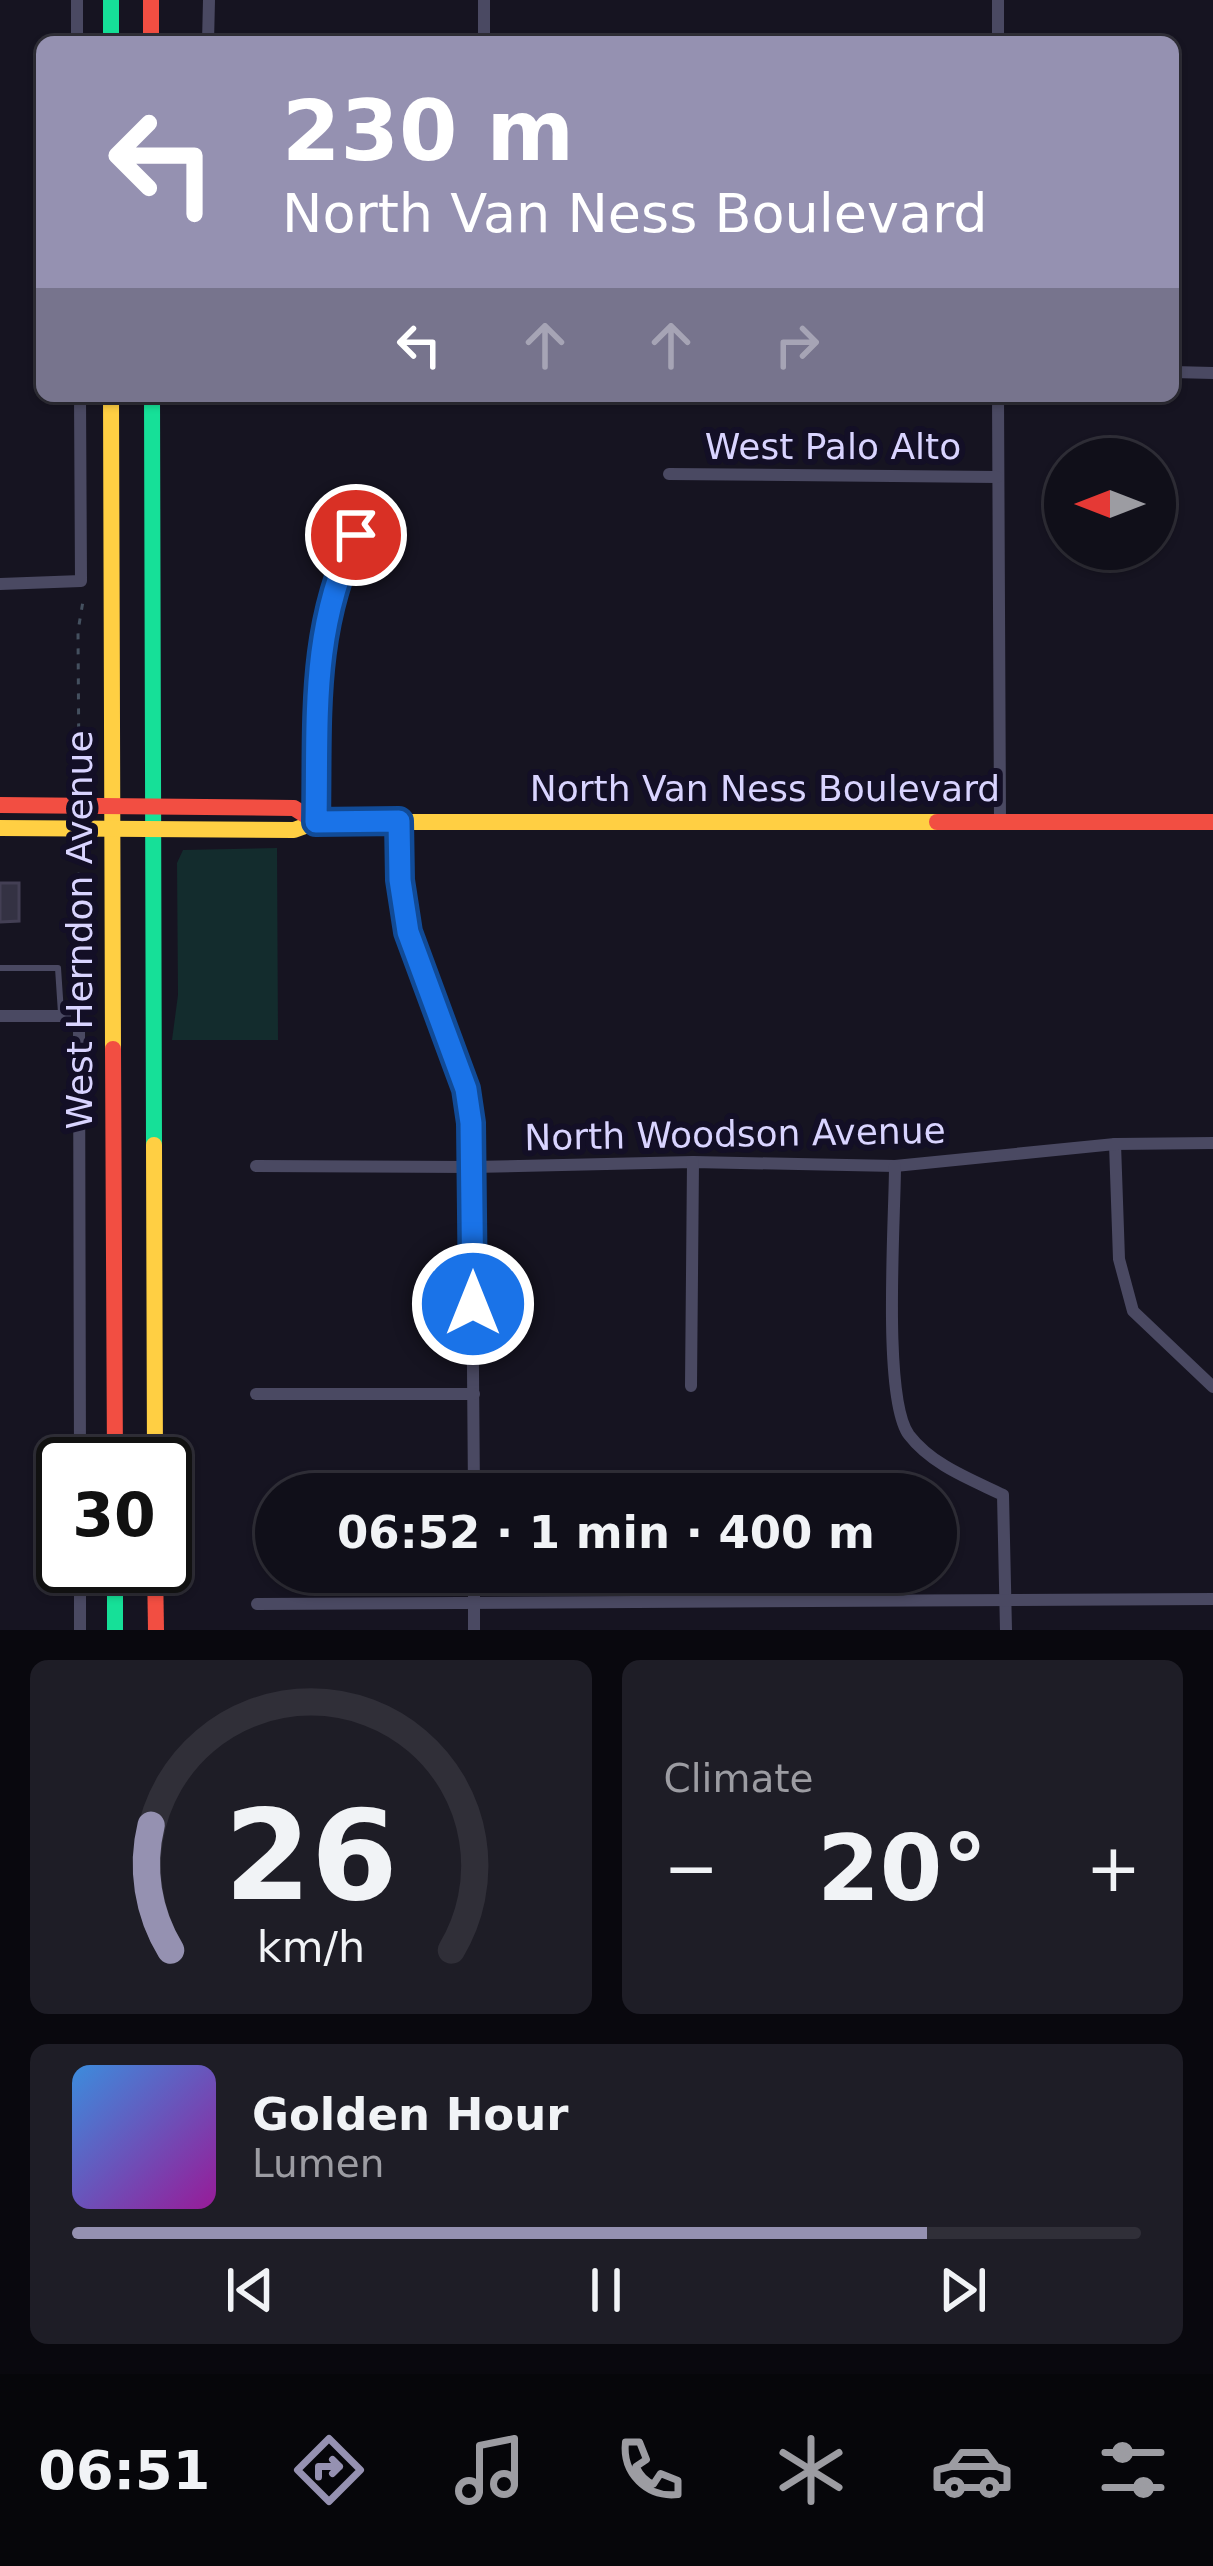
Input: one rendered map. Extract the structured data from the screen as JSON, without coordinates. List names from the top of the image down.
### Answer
{
  "streets": {
    "main road": ["North Van Ness Boulevard", "West Herndon Avenue"],
    "street": ["West Palo Alto", "North Woodson Avenue"]
  },
  "crossings": [
    ["North Van Ness Boulevard", "West Herndon Avenue"]
  ],
  "north": "left",
  "page": {
    "turn": ["230 m", "North Van Ness Boulevard"],
    "limit": "30",
    "trip": "06:52 · 1 min · 400 m",
    "tile": "Climate",
    "heat": ["−", "20°", "+"],
    "song": ["Golden Hour", "Lumen"],
    "tabs": "06:51",
    "gauge": ["26", "km/h"]
  }
}
